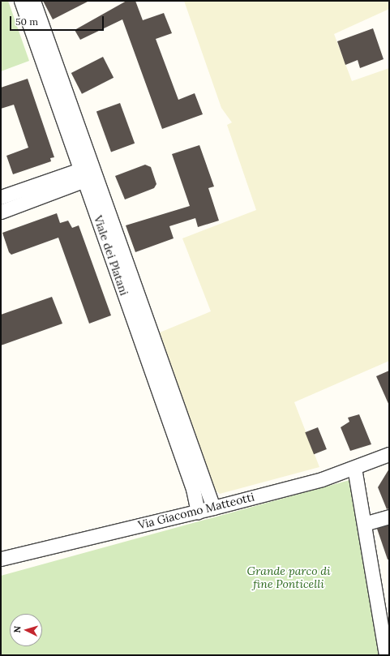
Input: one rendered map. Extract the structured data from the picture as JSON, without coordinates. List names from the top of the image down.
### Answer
{
  "streets": {
    "street": ["Viale dei Platani", "Via Giacomo Matteotti"]
  },
  "crossings": [
    ["Viale dei Platani", "Via Giacomo Matteotti"]
  ],
  "parks": ["Grande parco di fine Ponticelli"],
  "scale_bar": "50 m",
  "north": "left"
}
